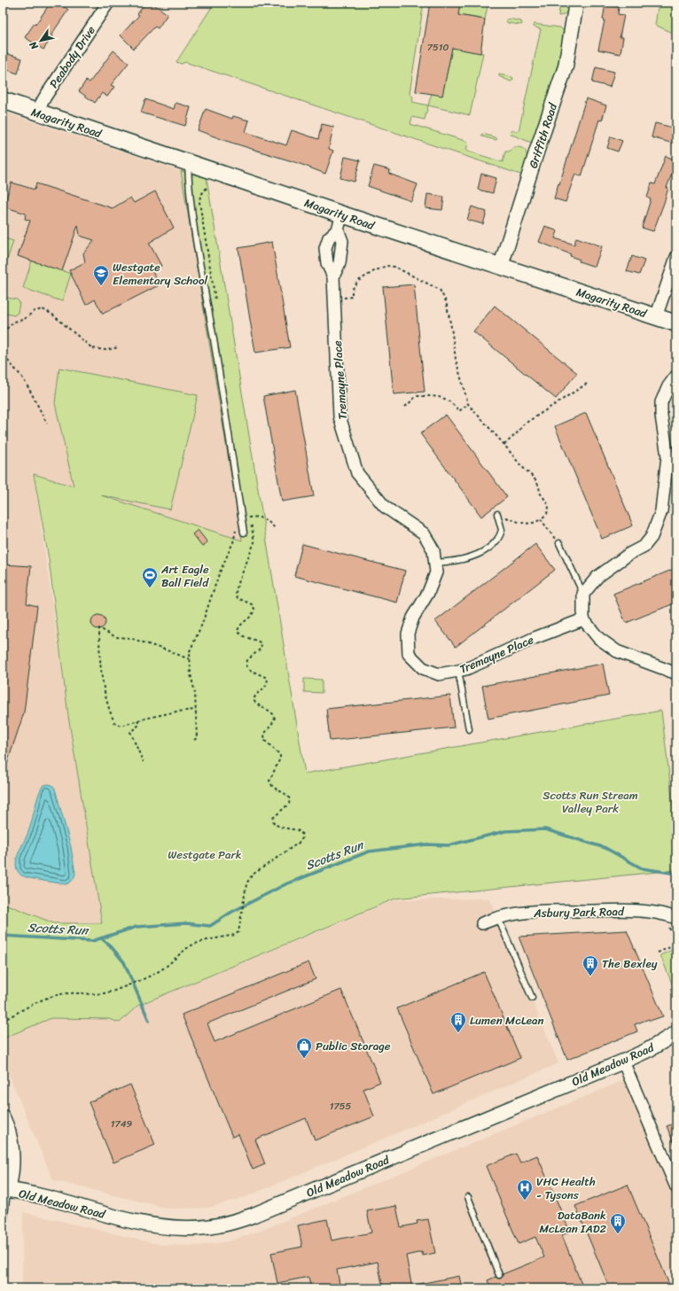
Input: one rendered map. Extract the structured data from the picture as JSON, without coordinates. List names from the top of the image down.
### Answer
{
  "streets": {
    "main road": ["Magarity Road"],
    "street": [
      "Peabody Drive",
      "Griffith Road",
      "Tremayne Place",
      "Asbury Park Road",
      "Old Meadow Road"
    ]
  },
  "crossings": [
    ["Peabody Drive", "Magarity Road"],
    ["Magarity Road", "Griffith Road"],
    ["Magarity Road", "Tremayne Place"]
  ],
  "water": ["Scotts Run"],
  "parks": ["Scotts Run Stream Valley Park", "Westgate Park"],
  "places": {
    "school or university": ["Westgate Elementary School"],
    "sports": ["Art Eagle Ball Field"],
    "building": ["The Bexley", "Lumen McLean", "DataBank McLean IAD2"],
    "shop": ["Public Storage"],
    "hospital": ["VHC Health - Tysons"]
  },
  "house_numbers": ["7510", "1755", "1749"],
  "north": "bottom left"
}
